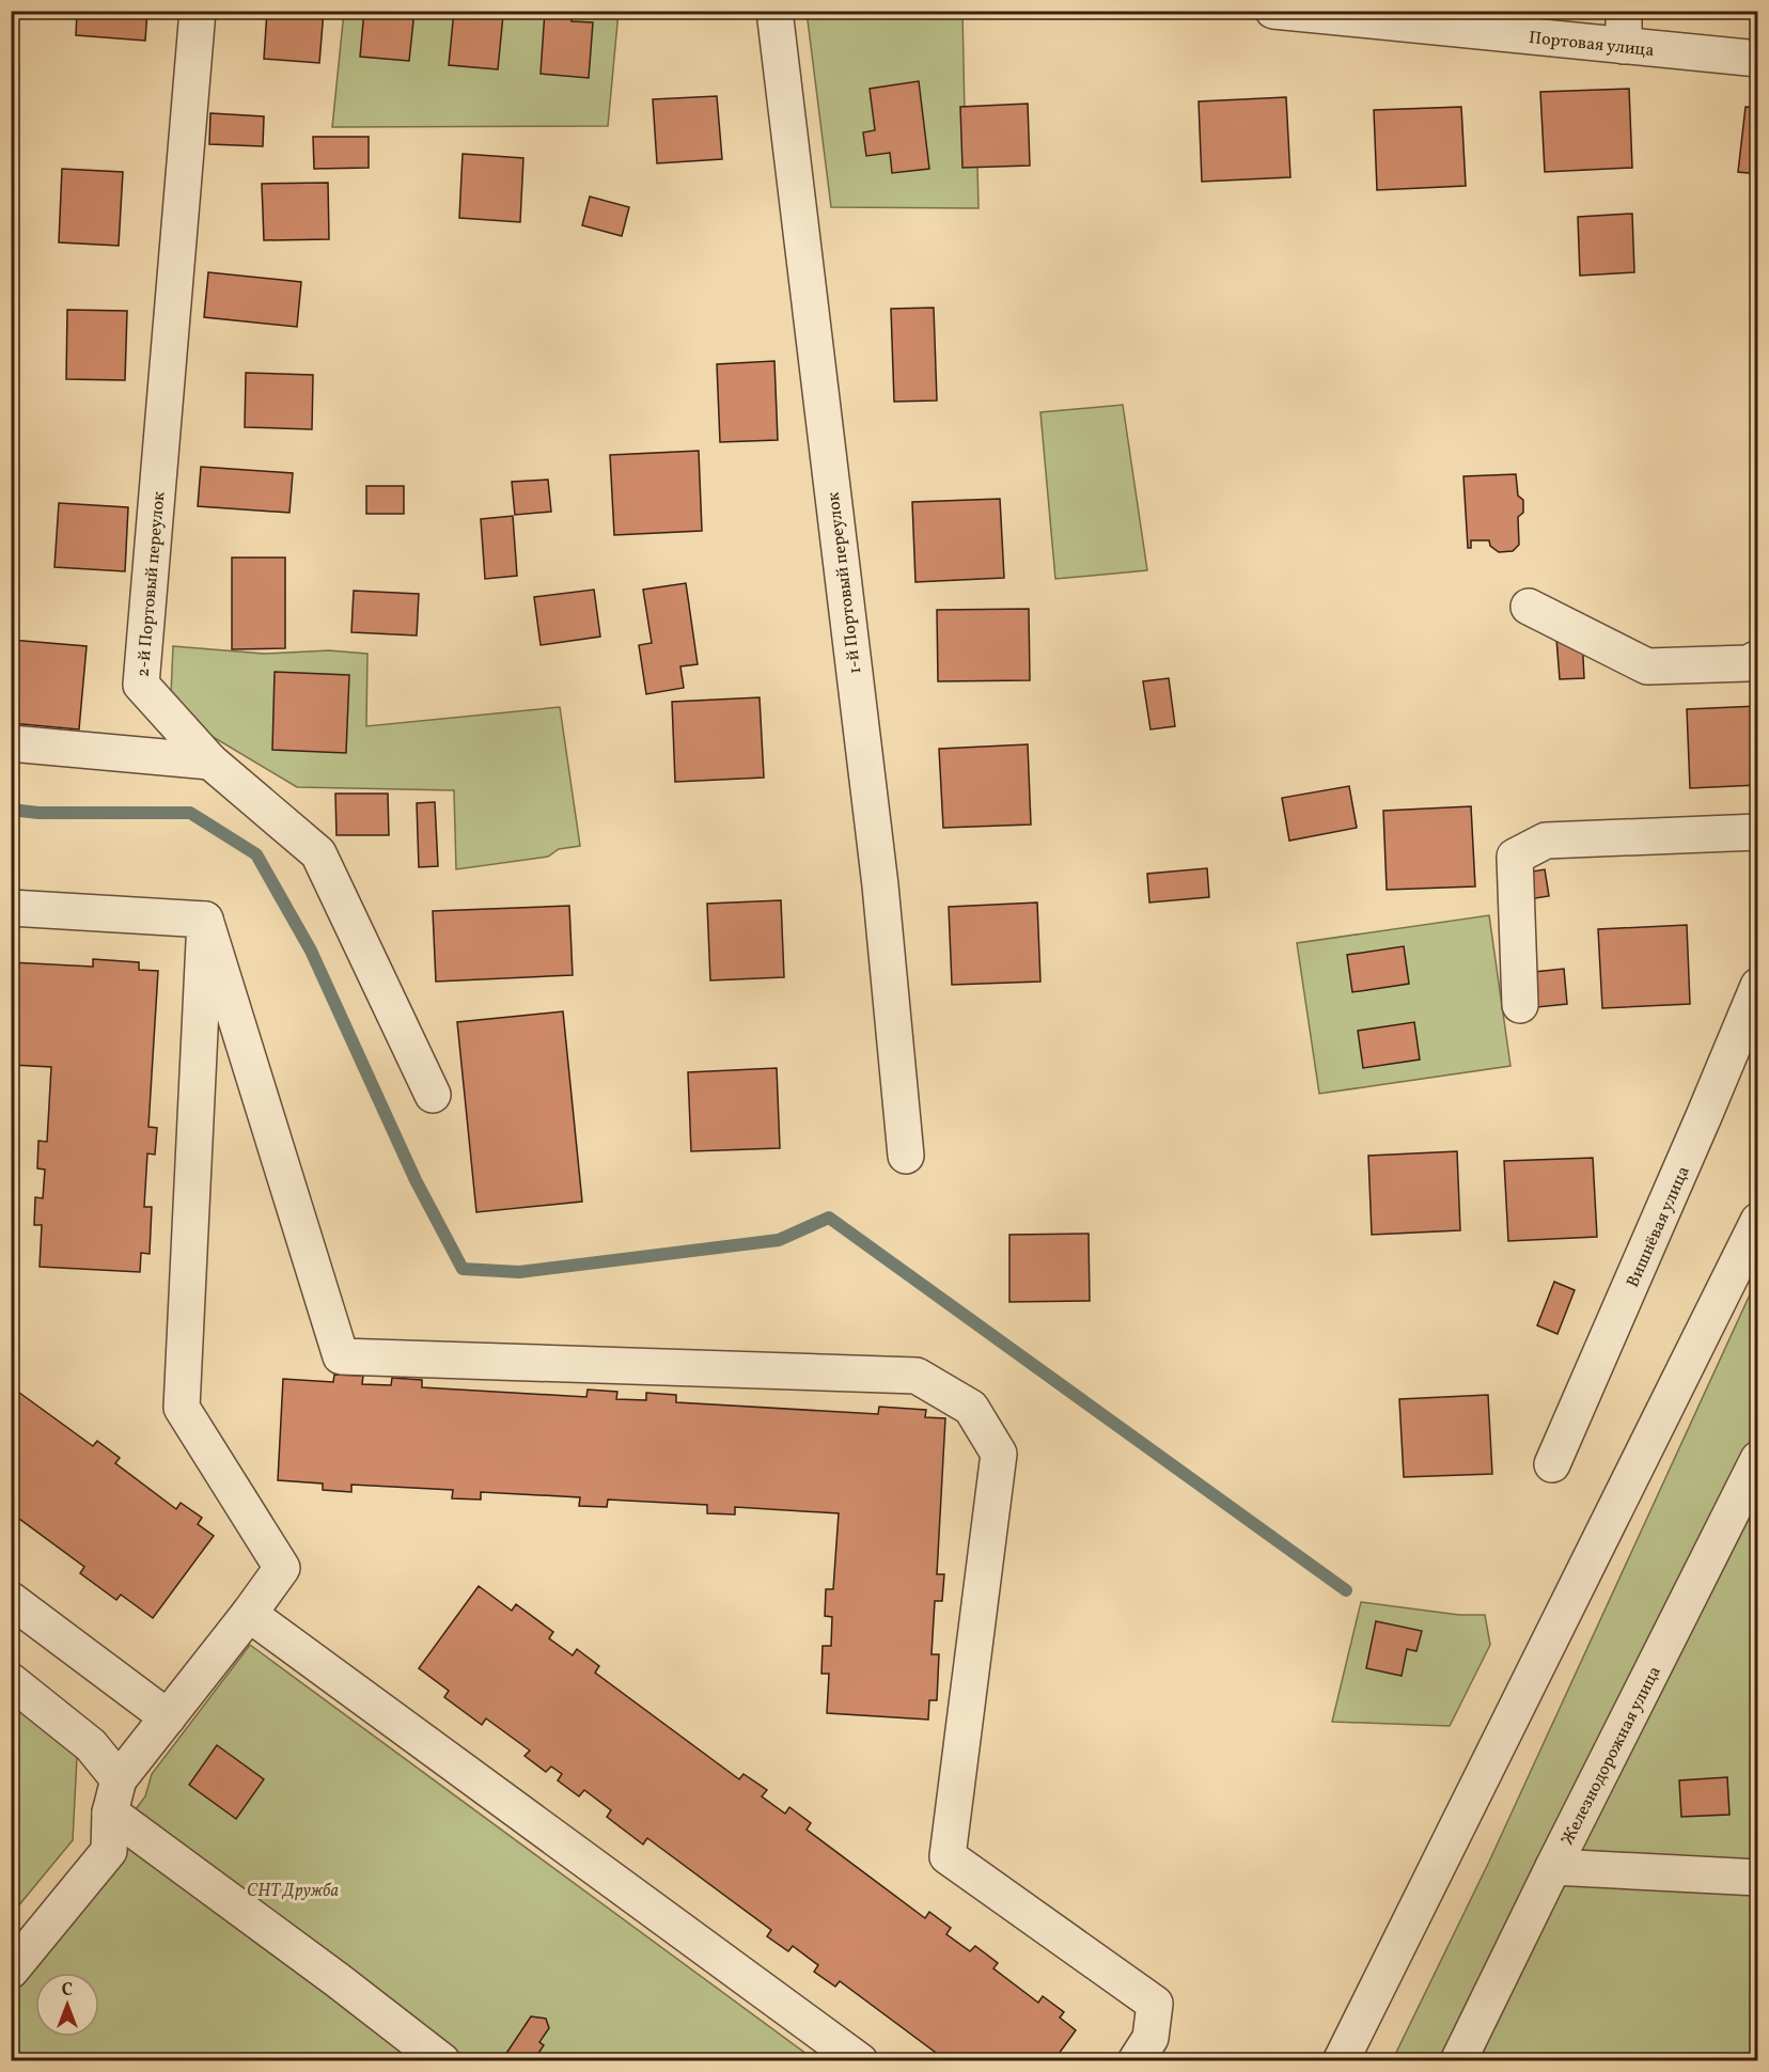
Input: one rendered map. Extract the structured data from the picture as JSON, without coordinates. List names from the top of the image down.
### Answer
{
  "streets": {
    "street": [
      "Портовая улица",
      "1-й Портовый переулок",
      "2-й Портовый переулок",
      "Вишнёвая улица",
      "Железнодорожная улица"
    ]
  },
  "parks": ["СНТ Дружба"],
  "north": "top"
}
